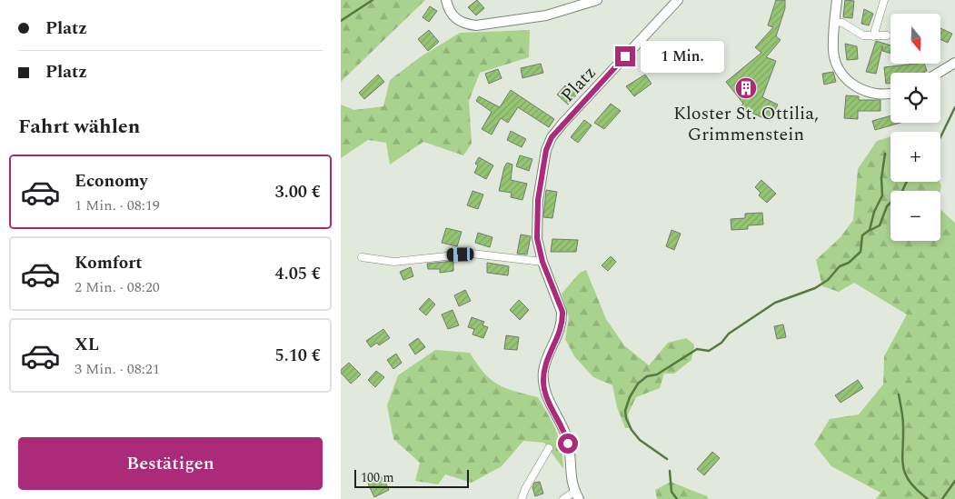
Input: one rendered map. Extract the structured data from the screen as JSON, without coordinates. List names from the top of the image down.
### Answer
{
  "streets": {
    "street": ["Platz"]
  },
  "places": {
    "building": ["Kloster St. Ottilia, Grimmenstein"]
  },
  "scale_bar": "100 m",
  "north": "bottom",
  "page": {
    "banner": ["Platz", "Platz"],
    "map_buttons": ["+", "−"],
    "bubble": "1 Min.",
    "heading": "Fahrt wählen",
    "list": [
      {
        "name": "Economy",
        "note": "1 Min. · 08:19",
        "value": "3.00 €"
      },
      {
        "name": "Komfort",
        "note": "2 Min. · 08:20",
        "value": "4.05 €"
      },
      {
        "name": "XL",
        "note": "3 Min. · 08:21",
        "value": "5.10 €"
      }
    ],
    "buttons": "Bestätigen",
    "scale": "100 m"
  }
}
